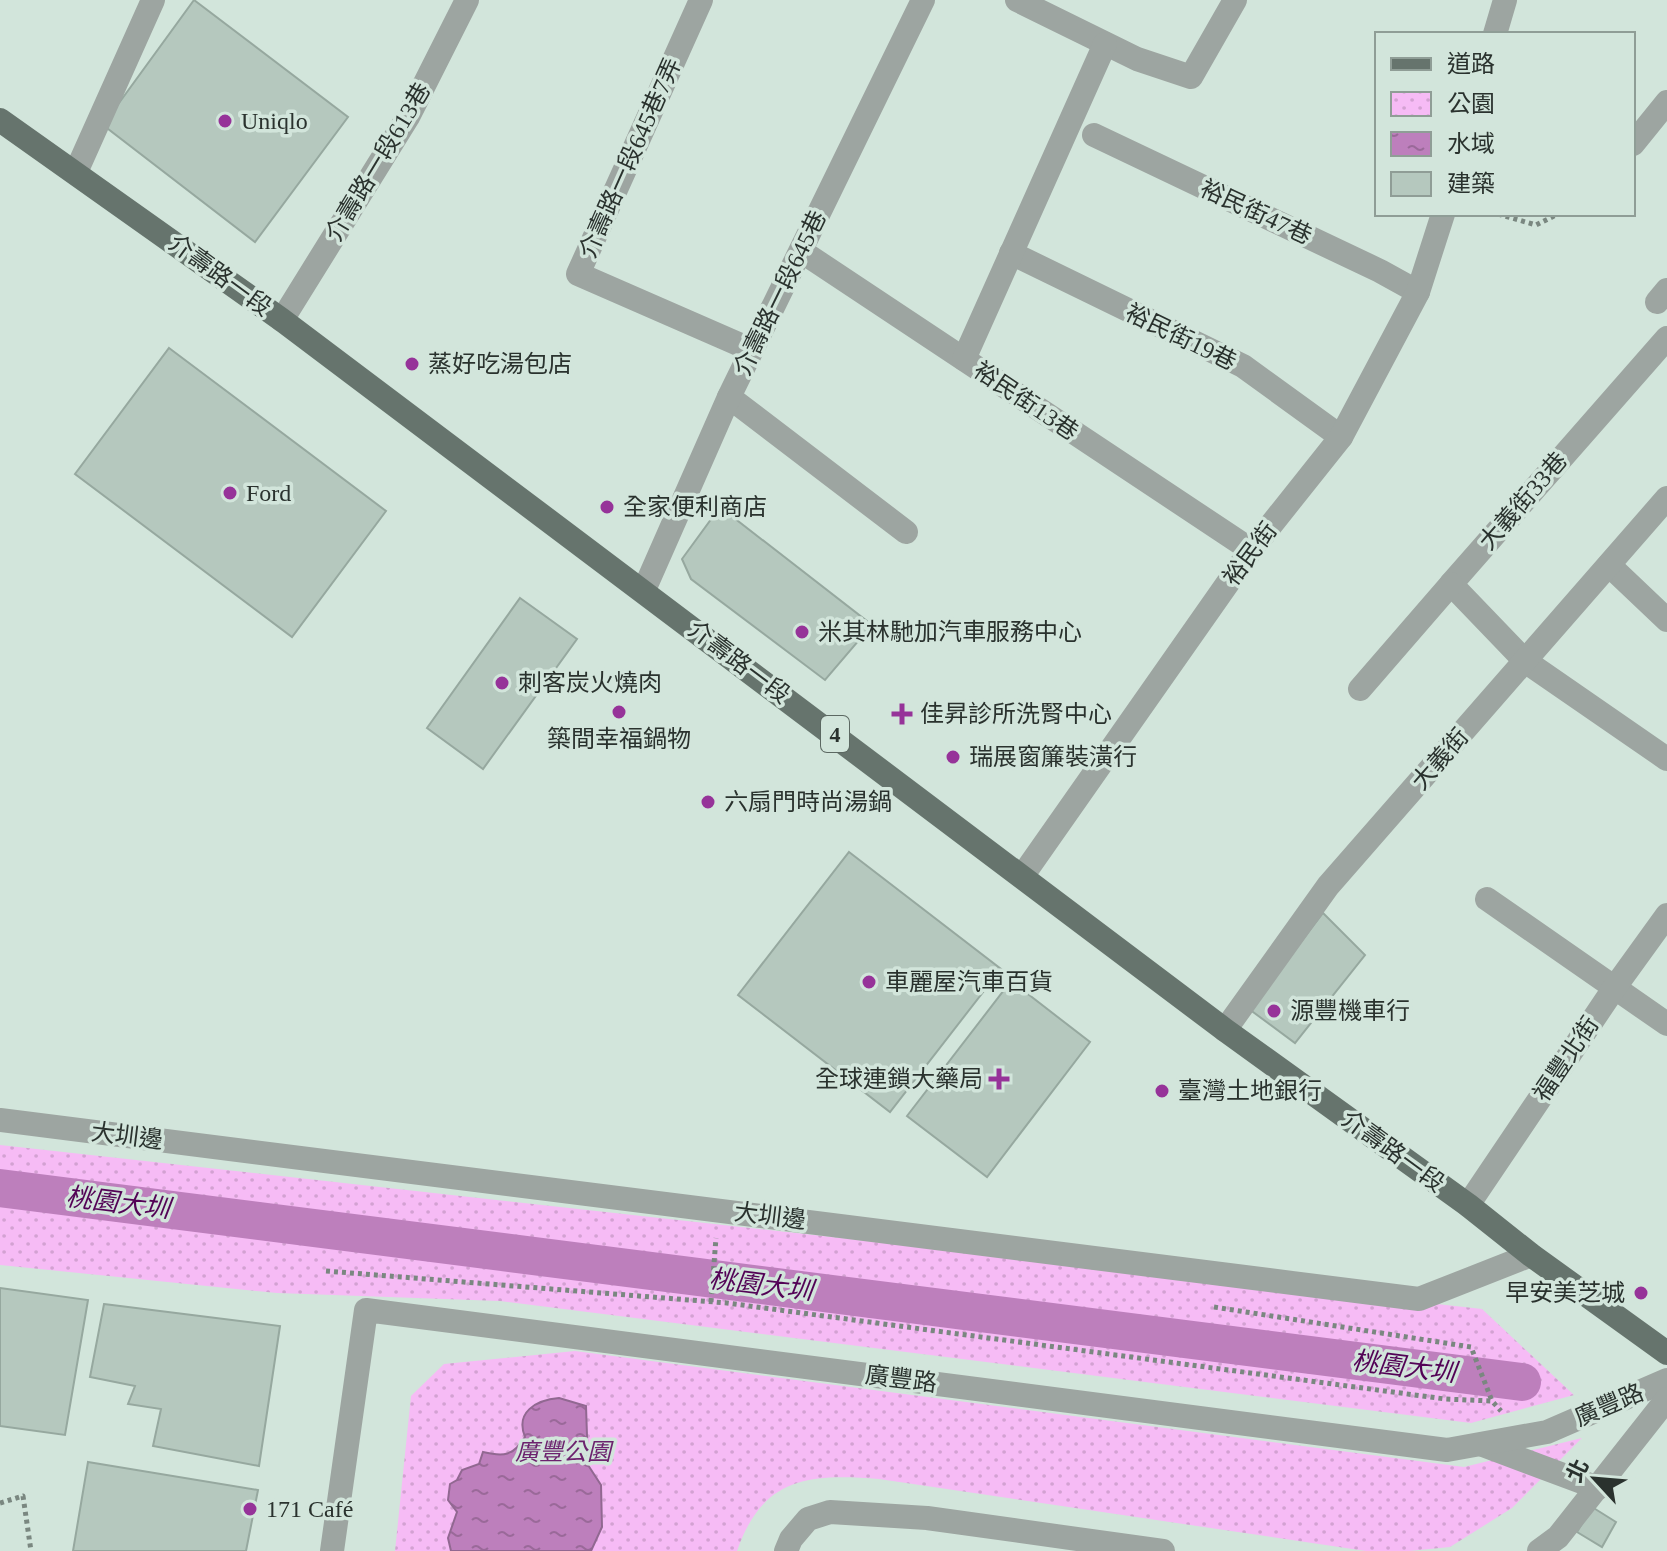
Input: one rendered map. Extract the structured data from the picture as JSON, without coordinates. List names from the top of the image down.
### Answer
{
  "streets": {
    "main road": ["介壽路一段", "4"],
    "street": [
      "介壽路一段645巷7弄",
      "介壽路一段613巷",
      "裕民街47巷",
      "介壽路一段645巷",
      "裕民街19巷",
      "裕民街13巷",
      "大義街33巷",
      "裕民街",
      "大義街",
      "福豐北街",
      "大圳邊",
      "廣豐路"
    ]
  },
  "crossings": [
    ["介壽路一段645巷7弄", "介壽路一段645巷"],
    ["介壽路一段613巷", "介壽路一段"],
    ["裕民街47巷", "裕民街"],
    ["介壽路一段", "介壽路一段645巷"],
    ["介壽路一段", "裕民街"],
    ["介壽路一段", "大義街"],
    ["介壽路一段", "福豐北街"],
    ["介壽路一段", "大圳邊"],
    ["介壽路一段645巷", "裕民街13巷"],
    ["裕民街19巷", "裕民街"],
    ["裕民街13巷", "裕民街"]
  ],
  "water": ["桃園大圳"],
  "parks": ["廣豐公園"],
  "places": {
    "other": [
      "Uniqlo",
      "蒸好吃湯包店",
      "Ford",
      "全家便利商店",
      "米其林馳加汽車服務中心",
      "刺客炭火燒肉",
      "築間幸福鍋物",
      "瑞展窗簾裝潢行",
      "六扇門時尚湯鍋",
      "車麗屋汽車百貨",
      "源豐機車行",
      "臺灣土地銀行",
      "早安美芝城",
      "171 Café"
    ],
    "health": ["佳昇診所洗腎中心", "全球連鎖大藥局"]
  },
  "legend": [
    "道路",
    "公園",
    "水域",
    "建築"
  ],
  "north": "top left"
}
